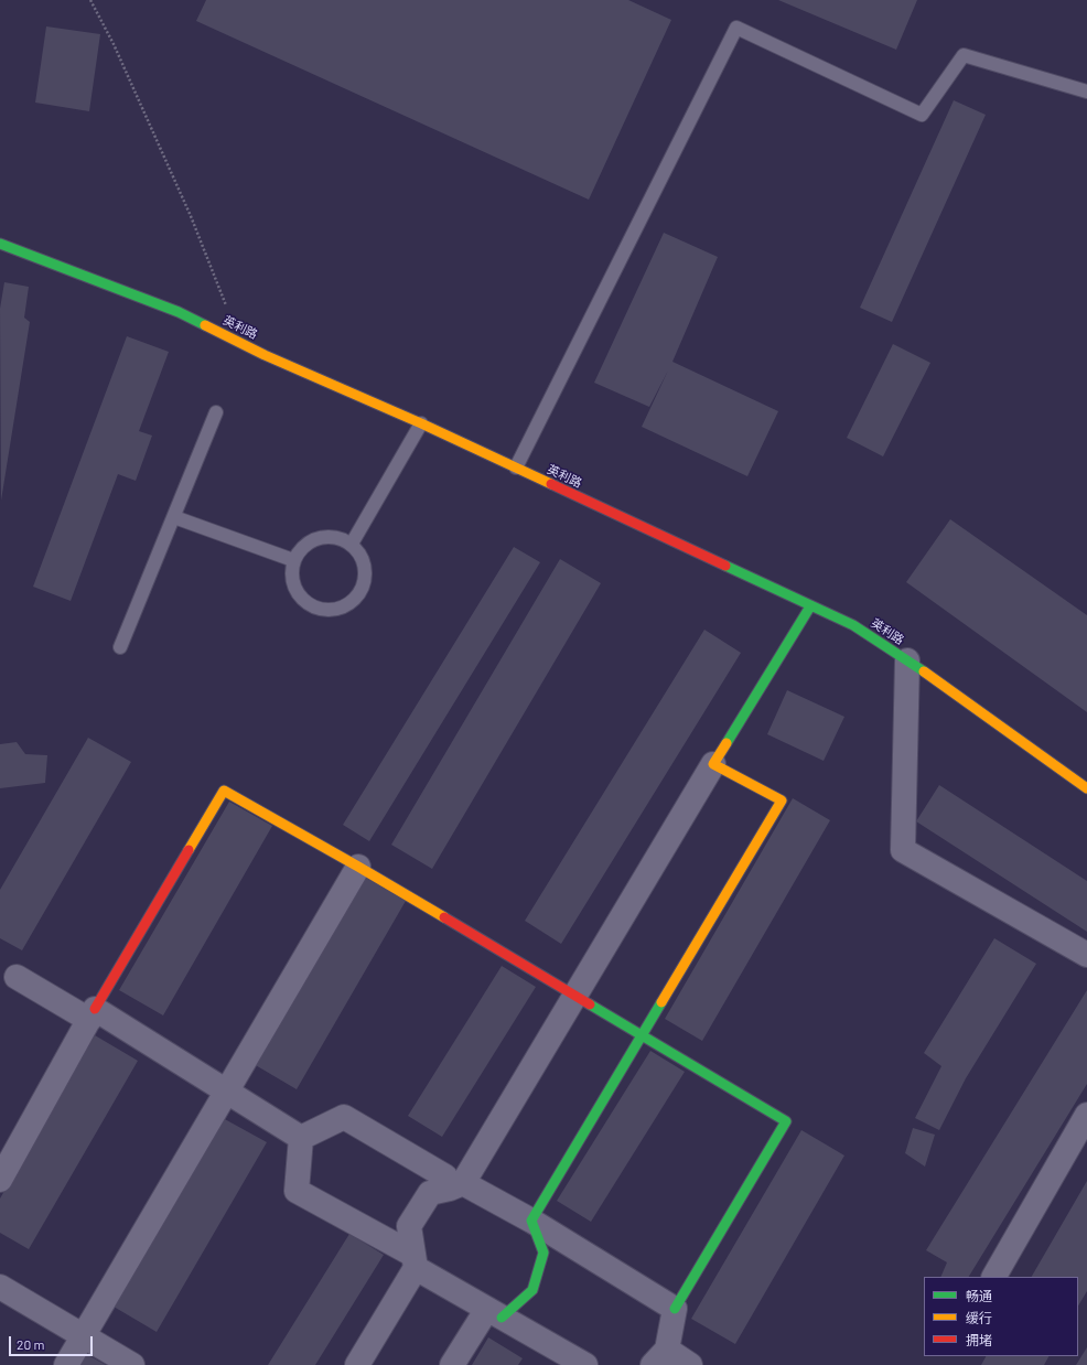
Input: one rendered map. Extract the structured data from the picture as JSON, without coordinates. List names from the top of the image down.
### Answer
{
  "streets": {
    "street": ["英利路"]
  },
  "legend": ["畅通", "缓行", "拥堵"],
  "scale_bar": "20 m"
}
